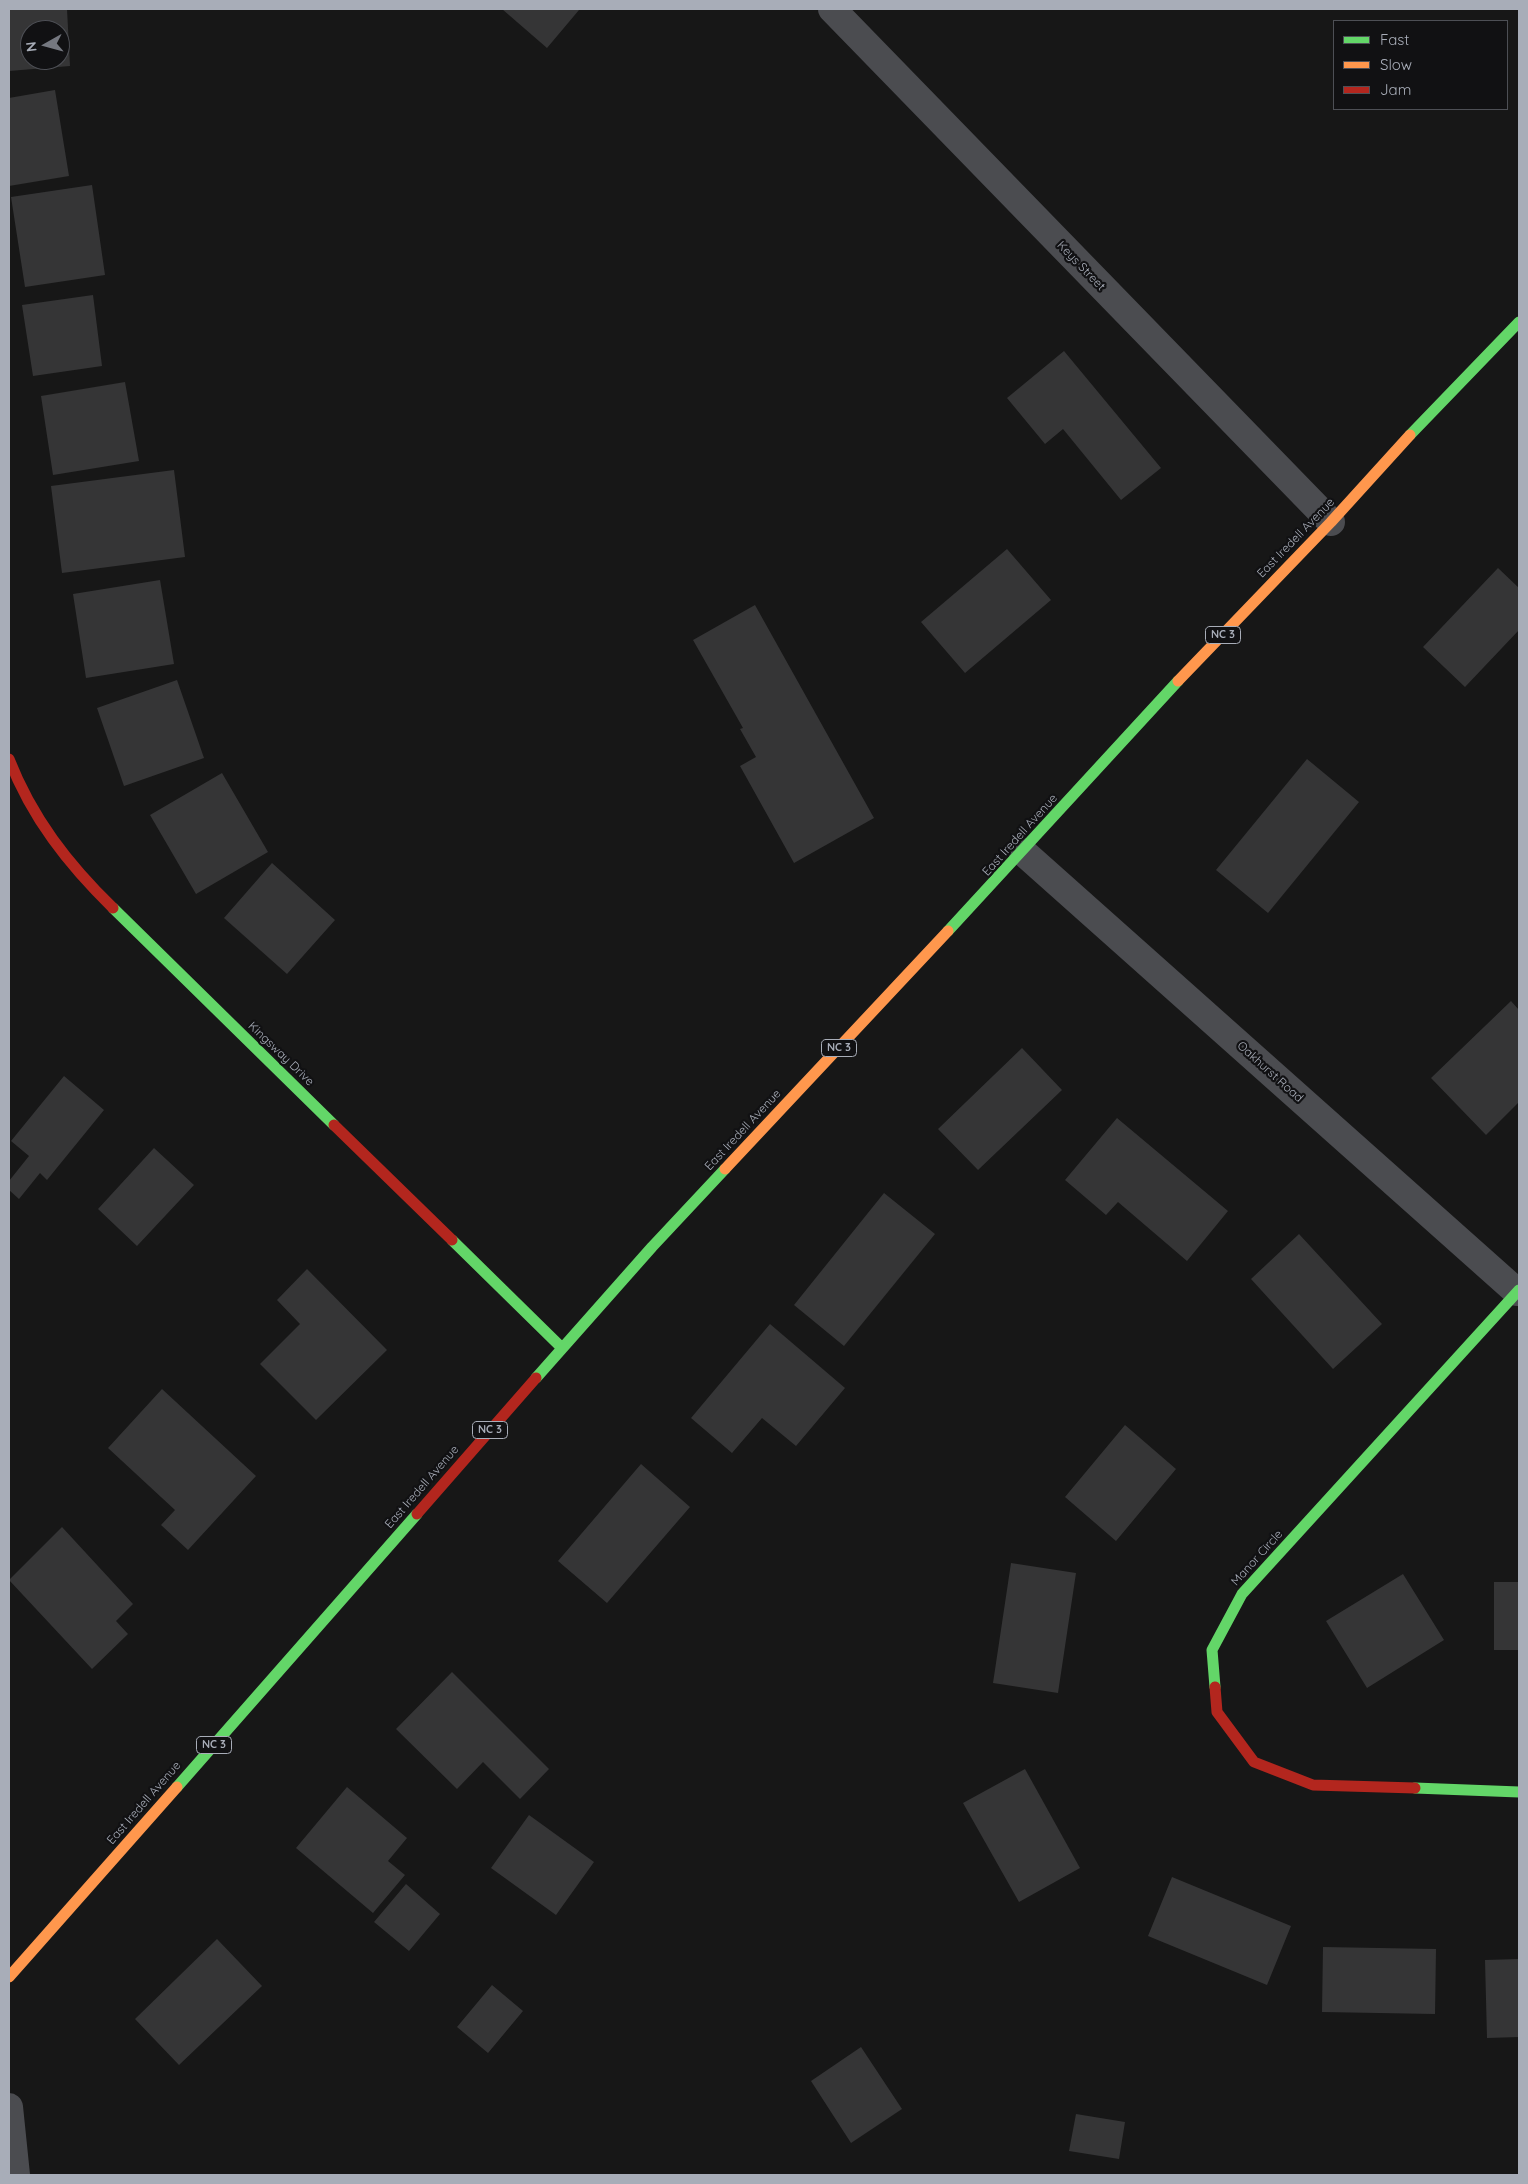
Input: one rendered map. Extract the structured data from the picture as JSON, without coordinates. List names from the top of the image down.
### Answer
{
  "streets": {
    "main road": [
      "East Iredell Avenue",
      "NC 3",
      "Kingsway Drive",
      "Manor Circle"
    ],
    "street": ["Keys Street", "Oakhurst Road"]
  },
  "crossings": [
    ["Keys Street", "East Iredell Avenue"],
    ["East Iredell Avenue", "Kingsway Drive"],
    ["East Iredell Avenue", "Oakhurst Road"],
    ["Oakhurst Road", "Manor Circle"]
  ],
  "legend": ["Fast", "Slow", "Jam"],
  "north": "left"
}
